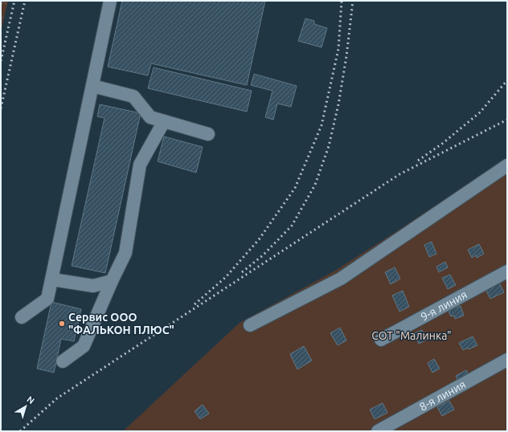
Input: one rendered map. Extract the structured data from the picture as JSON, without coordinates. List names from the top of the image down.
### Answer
{
  "streets": {
    "lane": ["9-я линия", "8-я линия"]
  },
  "parks": ["СОТ \"Малинка\""],
  "places": ["Сервис ООО \"ФАЛЬКОН ПЛЮС\""],
  "north": "top right"
}
